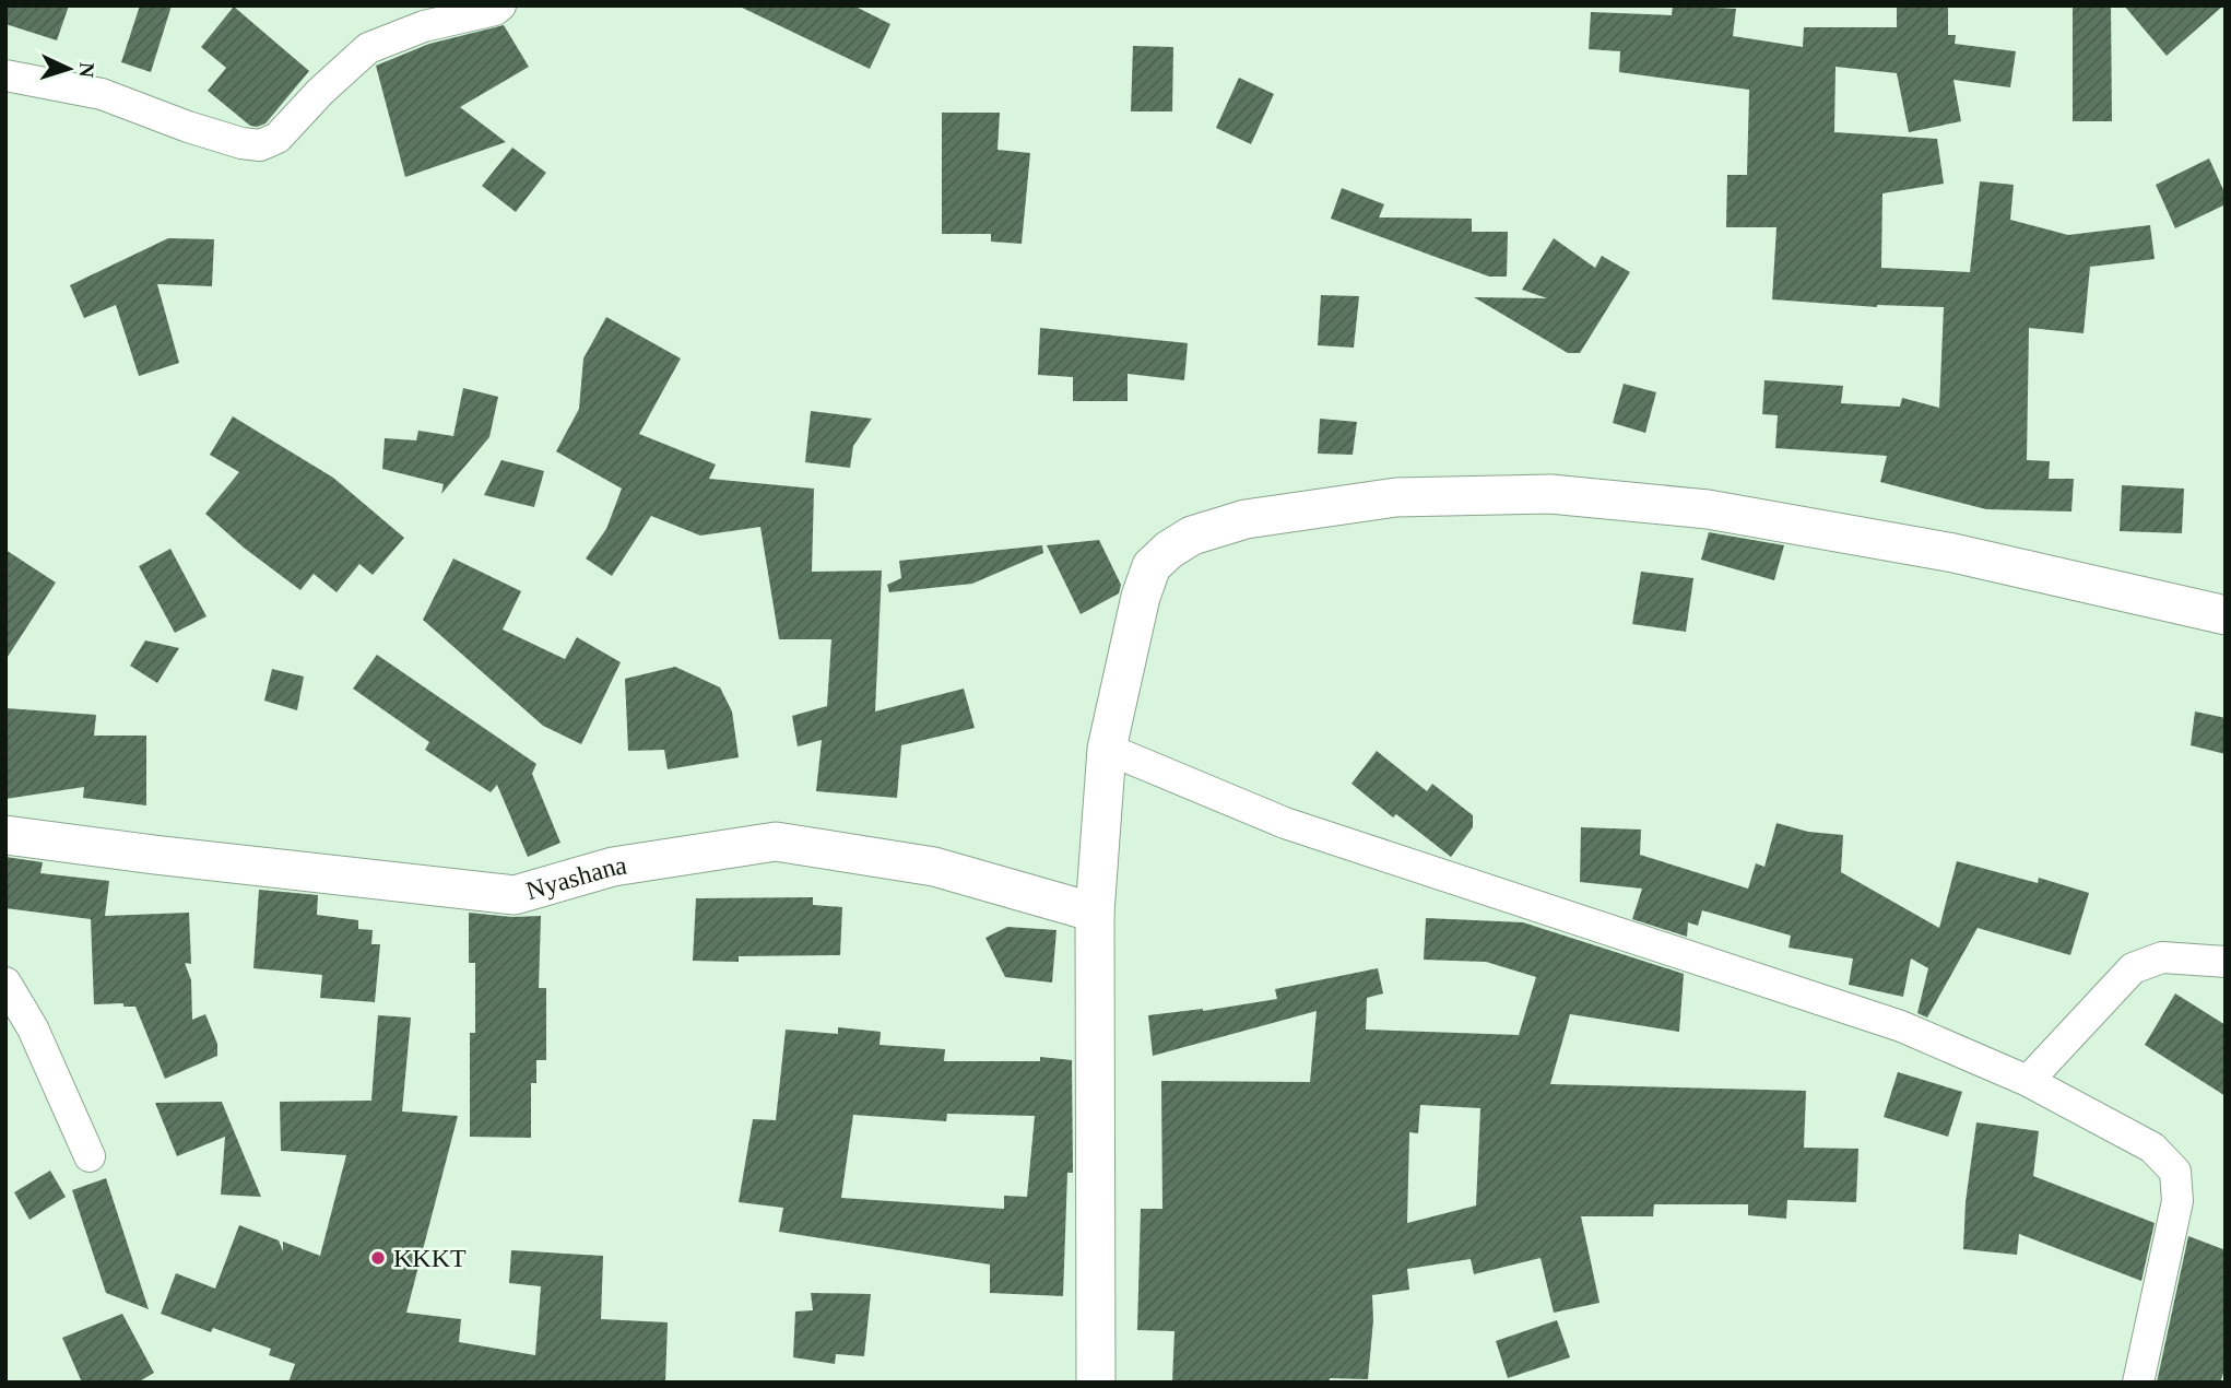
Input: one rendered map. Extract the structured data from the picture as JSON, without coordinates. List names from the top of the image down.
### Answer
{
  "streets": {
    "street": ["Nyashana"]
  },
  "places": ["KKKT"],
  "north": "right"
}
